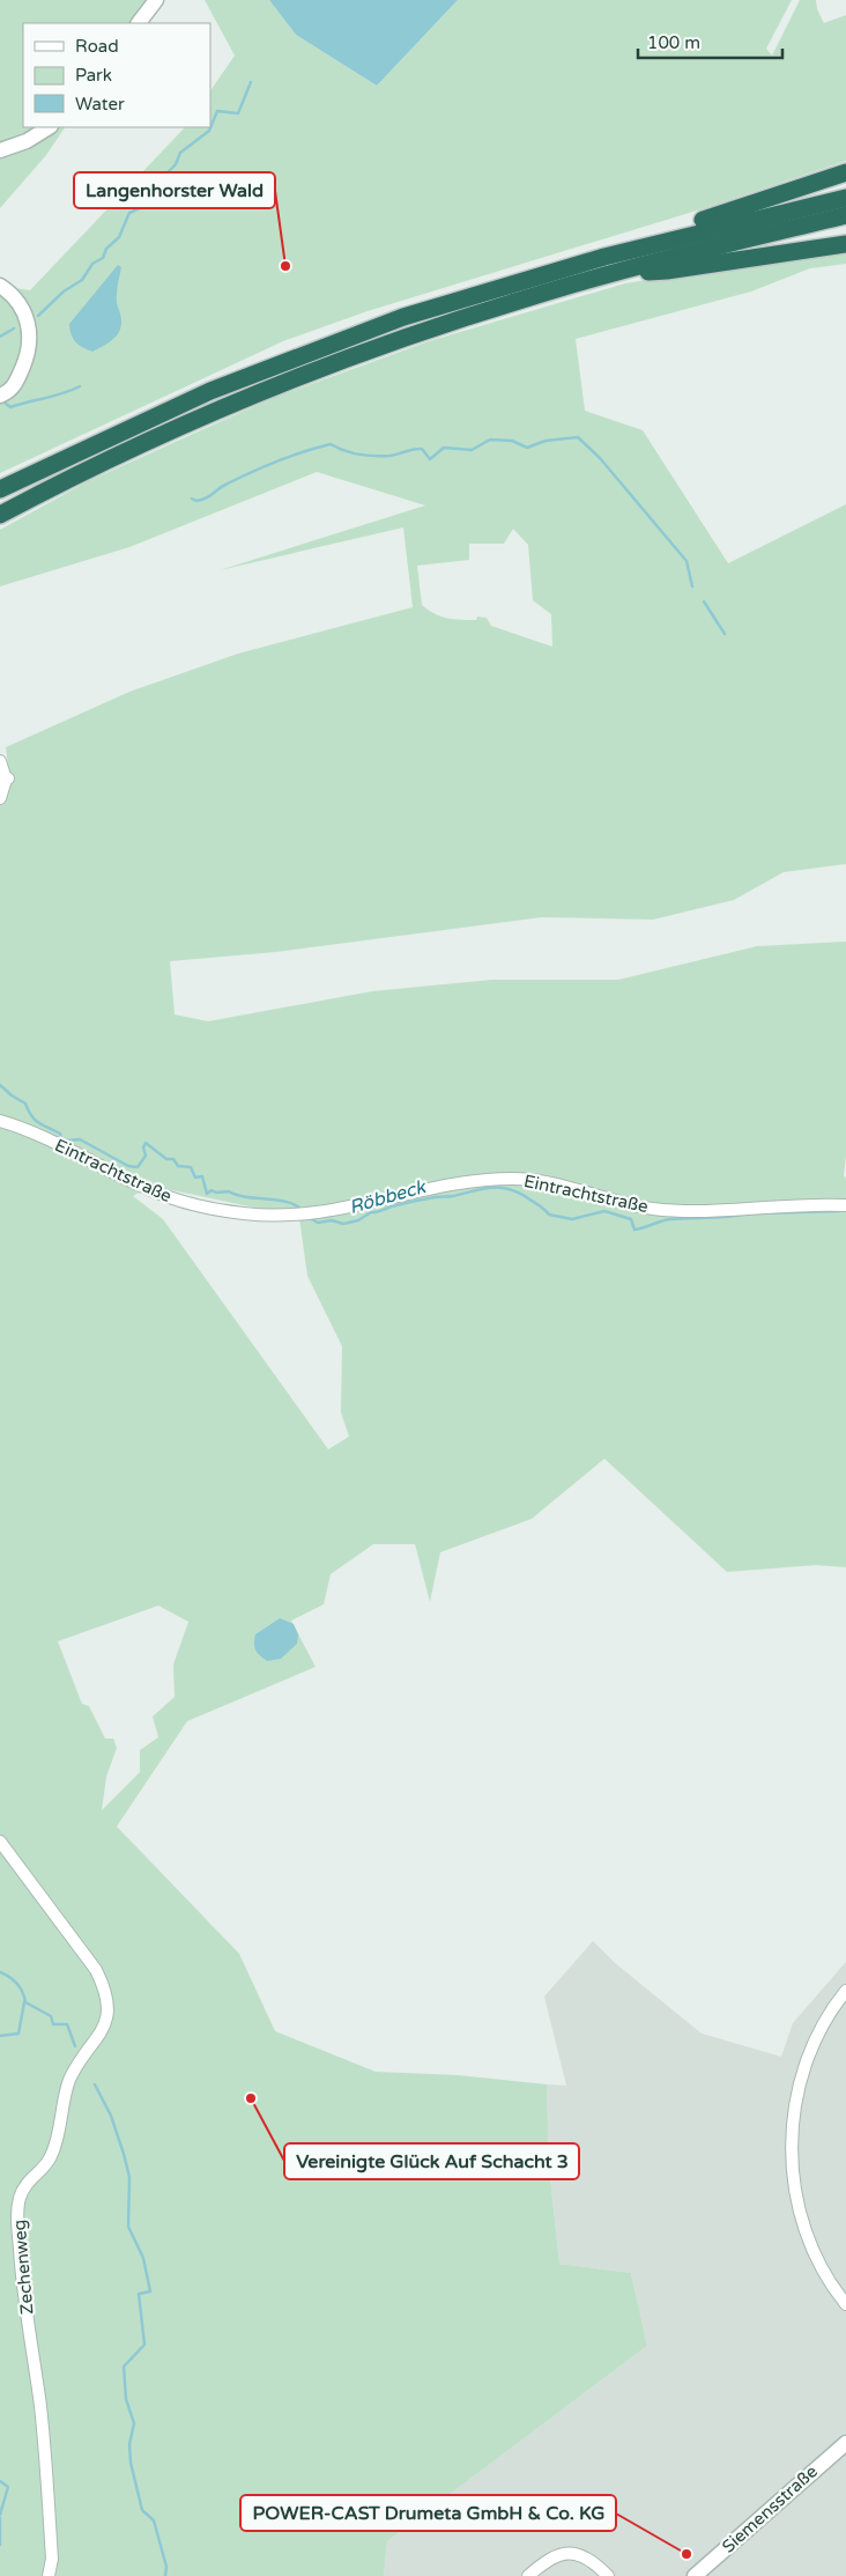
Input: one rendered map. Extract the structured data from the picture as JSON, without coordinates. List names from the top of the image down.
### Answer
{
  "streets": {
    "street": ["Eintrachtstraße", "Zechenweg", "Siemensstraße"]
  },
  "water": ["Röbbeck"],
  "places": ["Langenhorster Wald", "Vereinigte Glück Auf Schacht 3", "POWER-CAST Drumeta GmbH & Co. KG"],
  "legend": ["Road", "Park", "Water"],
  "scale_bar": "100 m"
}
